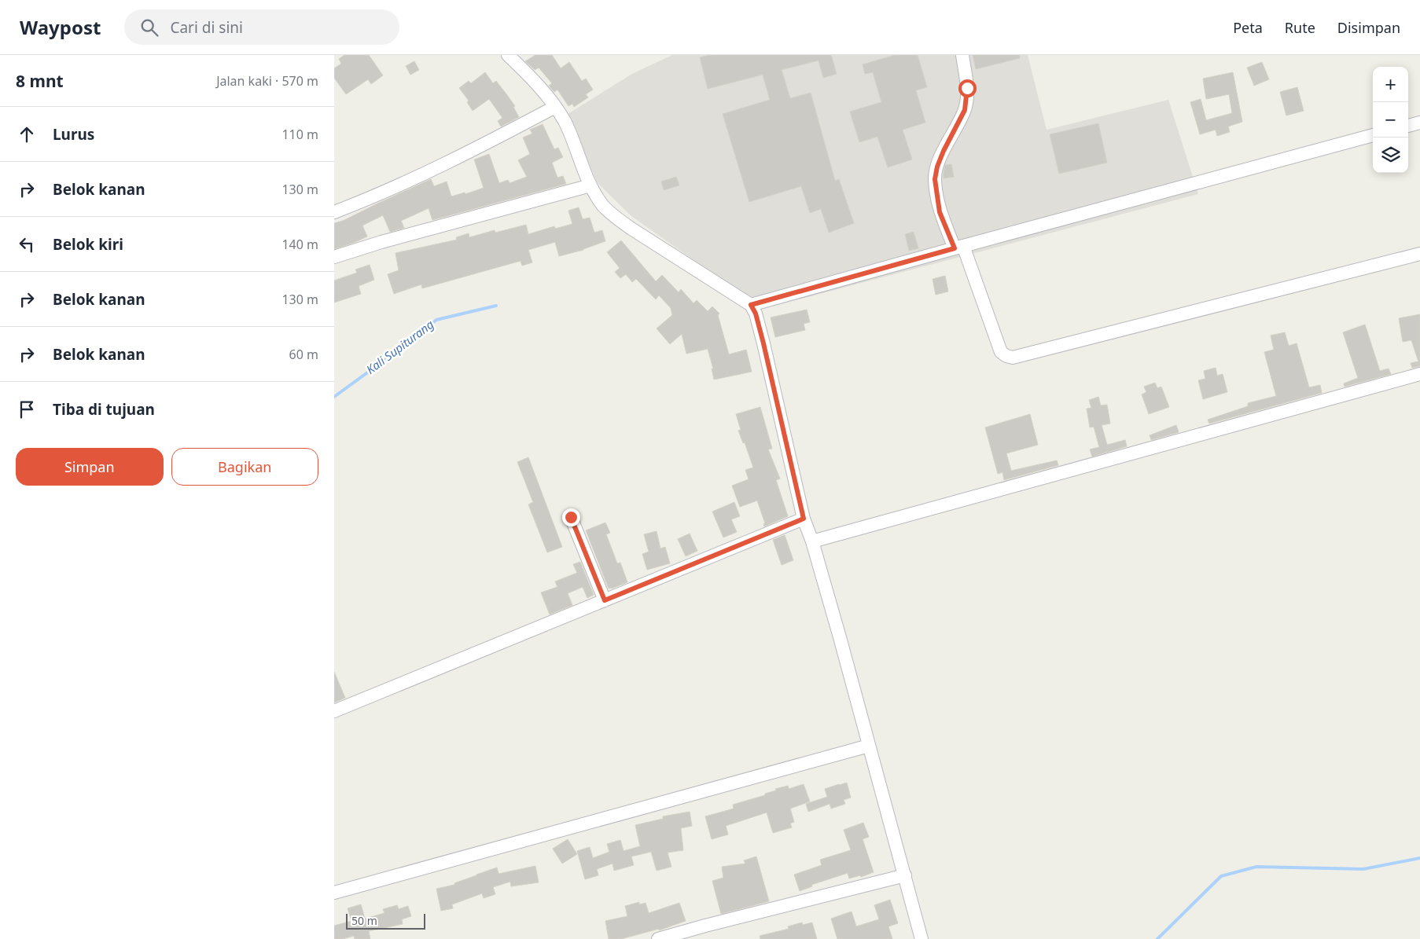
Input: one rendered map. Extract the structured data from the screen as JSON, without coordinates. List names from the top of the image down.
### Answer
{
  "water": ["Kali Supiturang"],
  "scale_bar": "50 m",
  "page": {
    "header": "Waypost",
    "search": "Cari di sini",
    "nav": ["Peta", "Rute", "Disimpan"],
    "heading": ["8 mnt", "Jalan kaki · 570 m"],
    "map_buttons": ["+", "−"],
    "list": [
      ["Lurus", "110 m"],
      ["Belok kanan", "130 m"],
      ["Belok kiri", "140 m"],
      ["Belok kanan", "130 m"],
      ["Belok kanan", "60 m"],
      "Tiba di tujuan"
    ],
    "buttons": ["Simpan", "Bagikan"],
    "scale": "50 m"
  }
}
